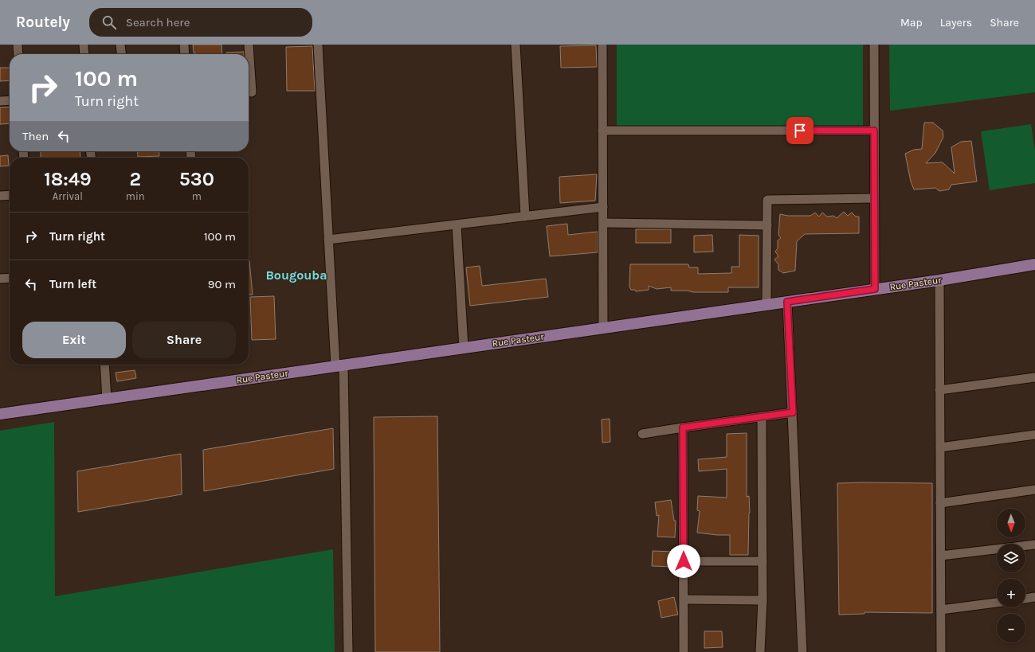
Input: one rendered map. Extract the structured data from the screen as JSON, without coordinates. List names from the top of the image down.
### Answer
{
  "streets": {
    "main road": ["Rue Pasteur"]
  },
  "districts": ["Bougouba"],
  "north": "bottom",
  "page": {
    "header": "Routely",
    "search": "Search here",
    "nav": ["Map", "Layers", "Share"],
    "turn": ["100 m", "Turn right"],
    "then": "Then",
    "eta": [
      "18:49",
      "Arrival",
      "2",
      "min",
      "530",
      "m"
    ],
    "list": [
      {
        "name": "Turn right",
        "value": "100 m"
      },
      {
        "name": "Turn left",
        "value": "90 m"
      }
    ],
    "buttons": ["Exit", "Share"],
    "map_buttons": ["+", "−"]
  }
}
